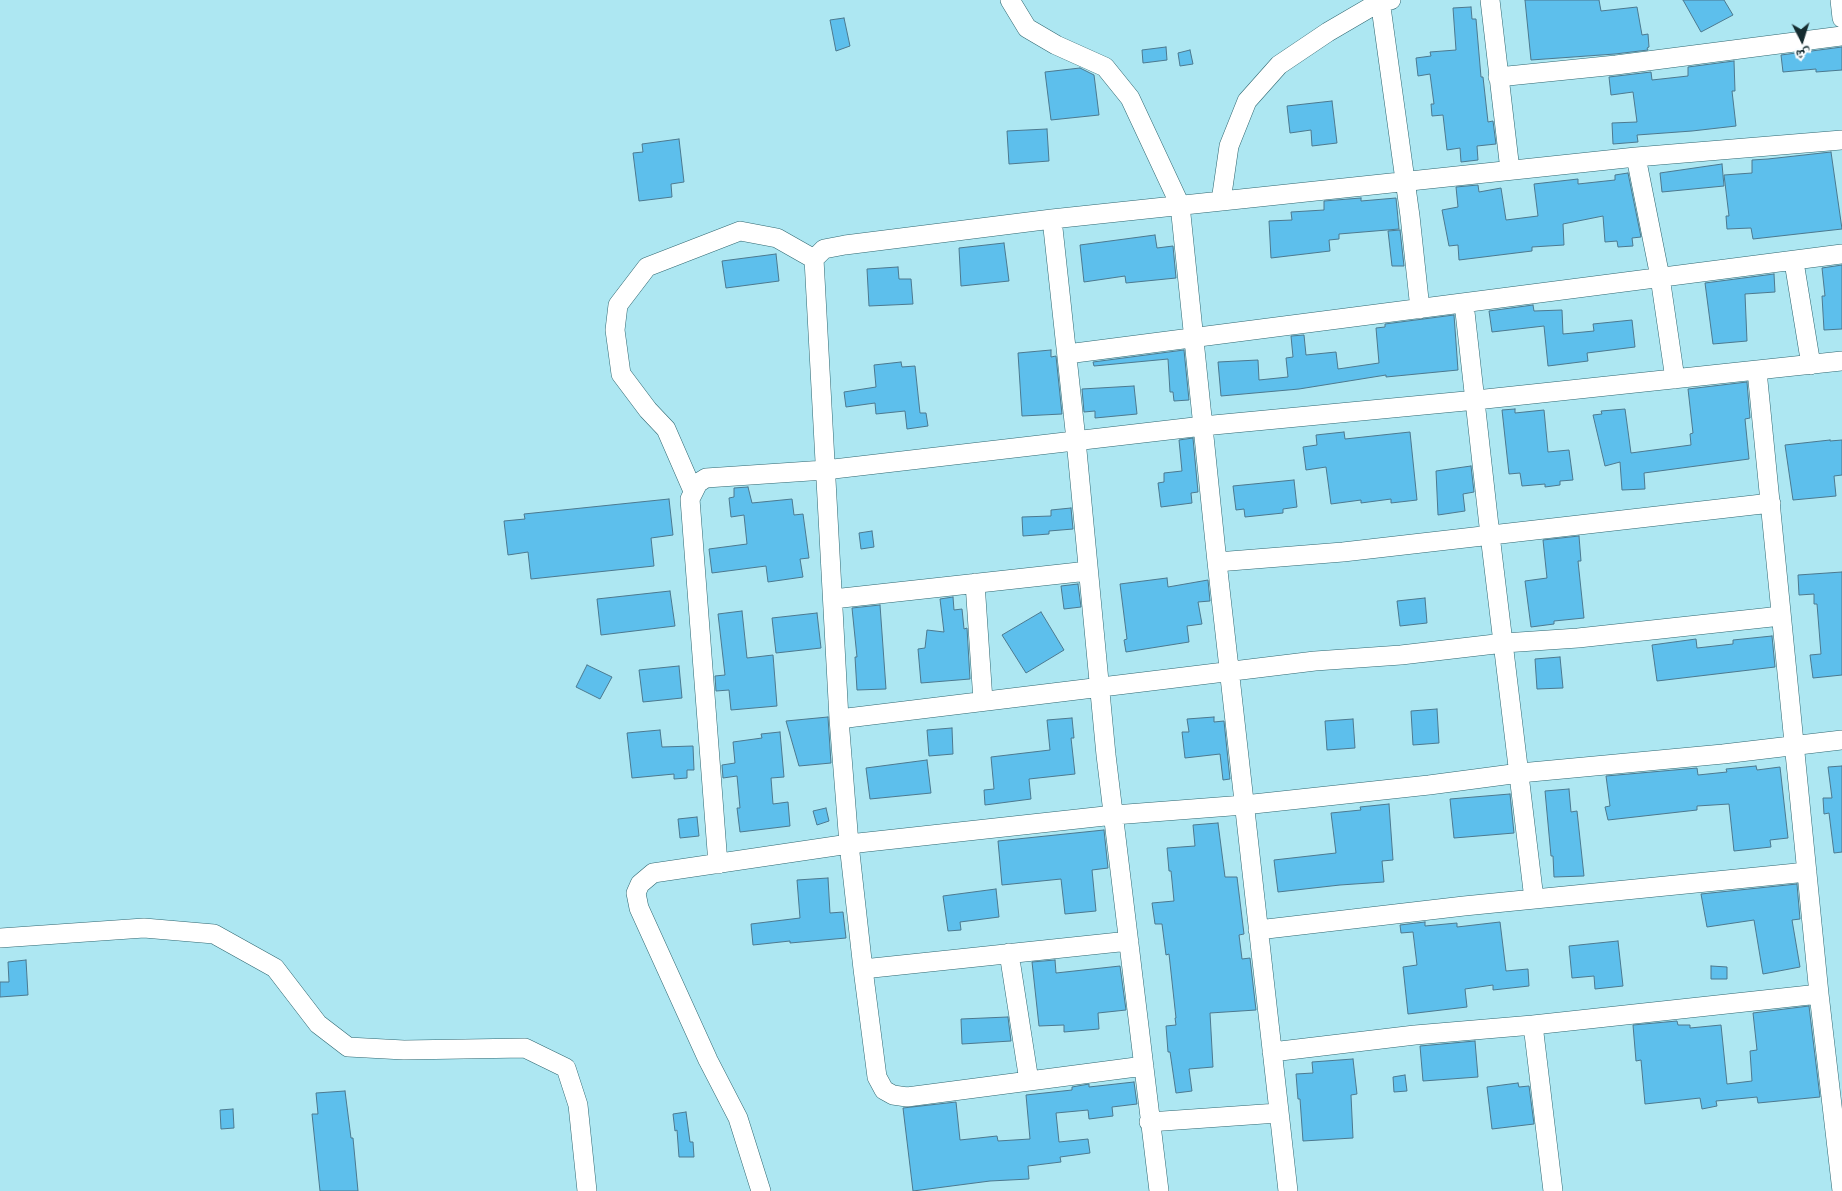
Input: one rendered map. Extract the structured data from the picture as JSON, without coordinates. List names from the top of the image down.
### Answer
{
  "north": "bottom"
}
